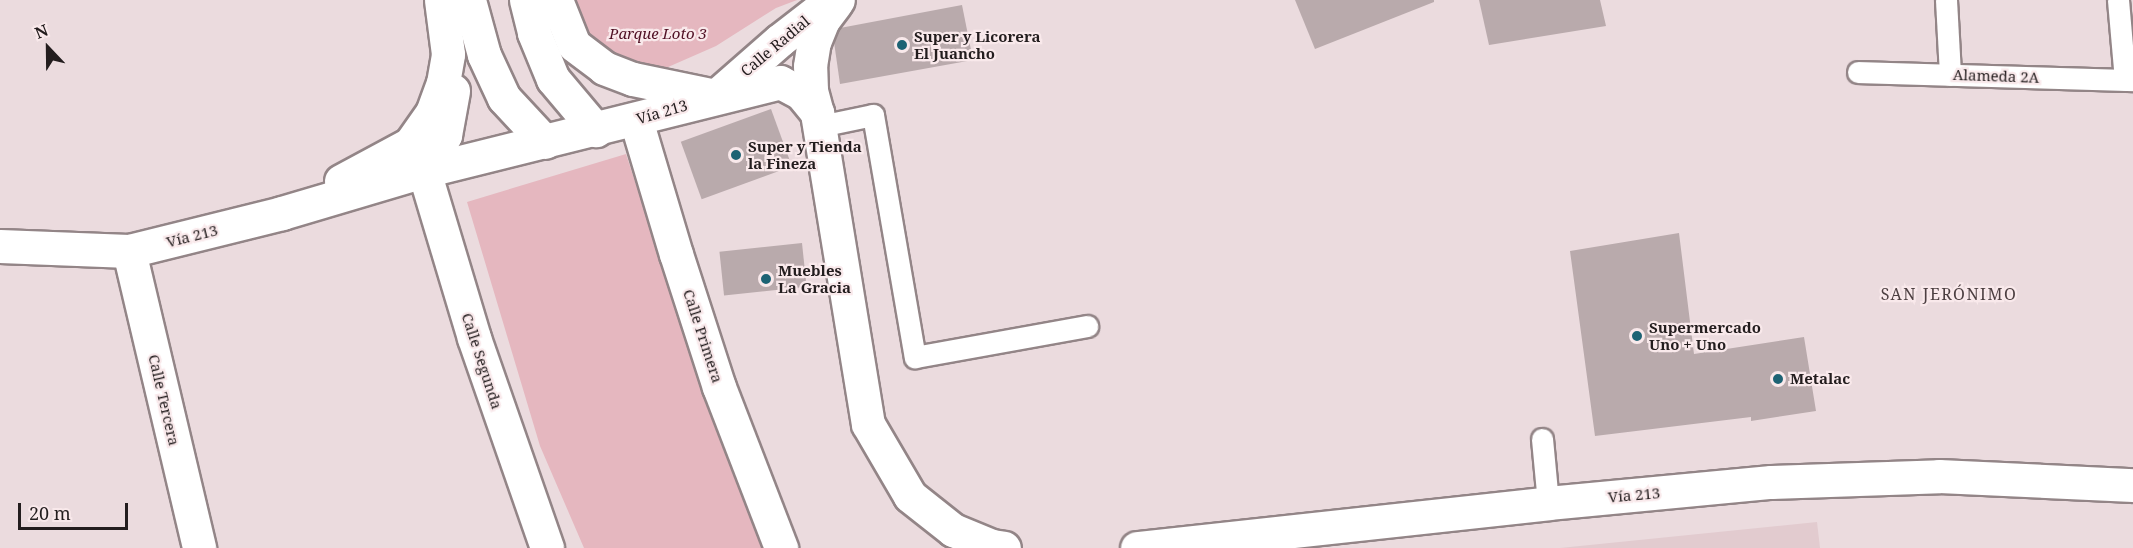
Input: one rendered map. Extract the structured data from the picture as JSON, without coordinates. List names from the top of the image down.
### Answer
{
  "streets": {
    "main road": [
      "Calle Radial",
      "Vía 213",
      "Calle Primera",
      "Calle Segunda",
      "Calle Tercera"
    ],
    "lane": ["Alameda 2A"]
  },
  "crossings": [
    ["Calle Radial", "Vía 213"],
    ["Vía 213", "Calle Primera"],
    ["Vía 213", "Calle Segunda"],
    ["Vía 213", "Calle Tercera"]
  ],
  "districts": ["SAN JERÓNIMO"],
  "parks": ["Parque Loto 3"],
  "places": [
    "Super y Licorera El Juancho",
    "Super y Tienda la Fineza",
    "Muebles La Gracia",
    "Supermercado Uno + Uno",
    "Metalac"
  ],
  "scale_bar": "20 m",
  "north": "top"
}
